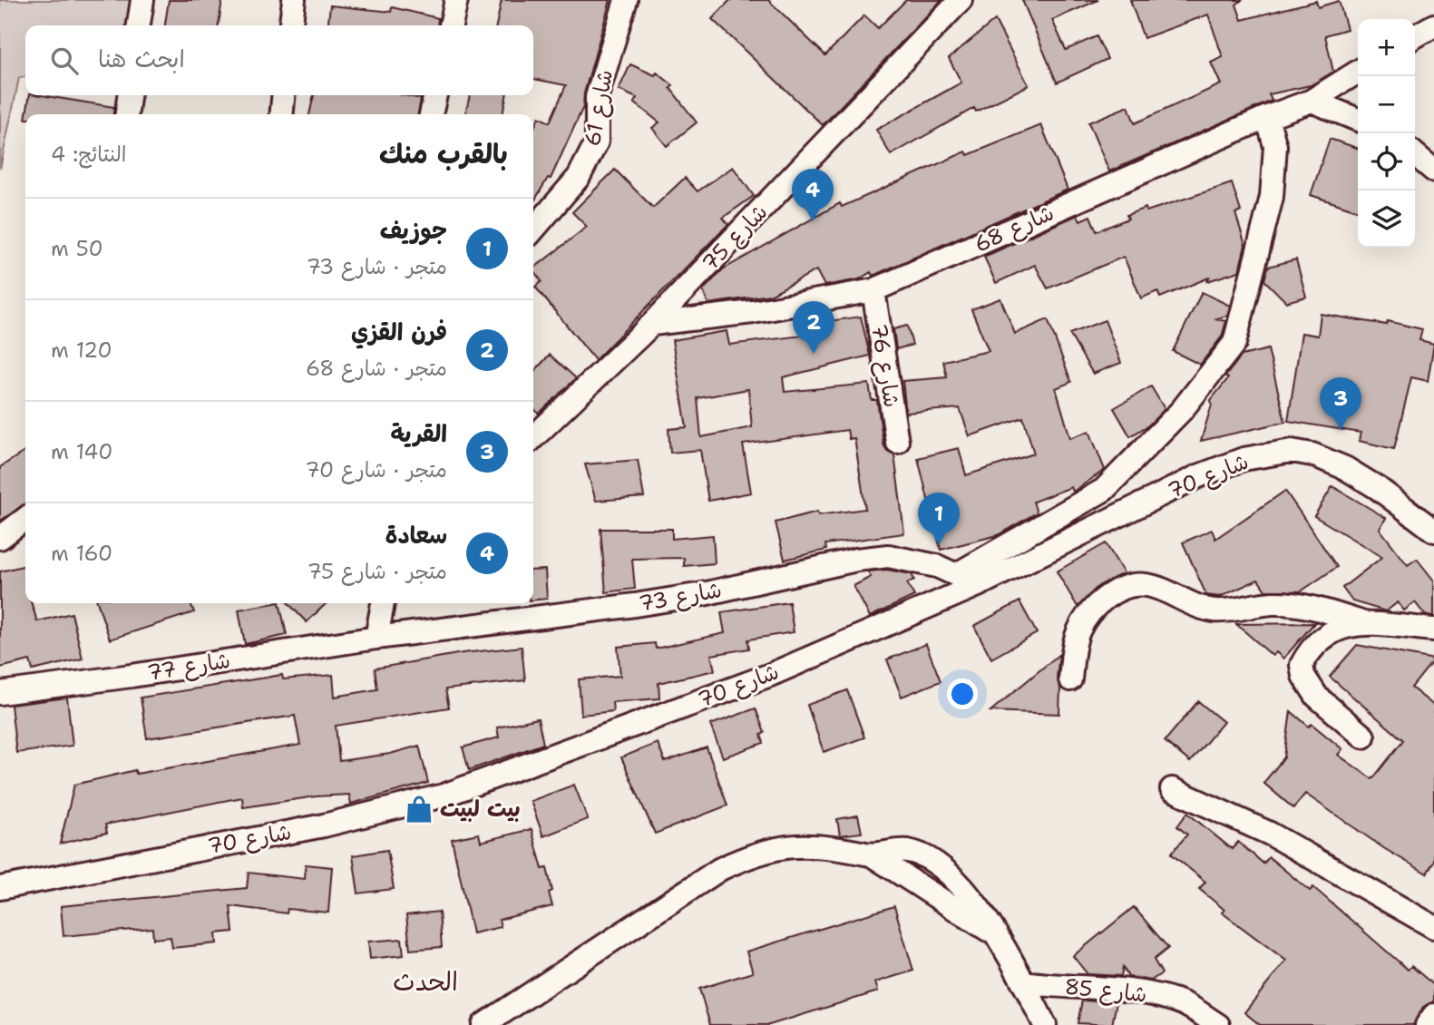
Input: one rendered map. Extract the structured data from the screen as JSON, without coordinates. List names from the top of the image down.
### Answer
{
  "streets": {
    "street": [
      "شارع 61",
      "شارع 68",
      "شارع 75",
      "شارع 76",
      "شارع 70",
      "شارع 73",
      "شارع 77",
      "شارع 85"
    ]
  },
  "crossings": [
    ["شارع 68", "شارع 75"],
    ["شارع 68", "شارع 76"],
    ["شارع 70", "شارع 73"],
    ["شارع 73", "شارع 77"]
  ],
  "districts": ["الحدث"],
  "places": {
    "shop": ["بيت لبيت"]
  },
  "page": {
    "map_buttons": ["+", "−"],
    "search": "ابحث هنا",
    "heading": ["بالقرب منك", "النتائج: 4"],
    "pins": [
      "4",
      "2",
      "3",
      "1"
    ],
    "list": [
      {
        "mark": "1",
        "name": "جوزيف",
        "note": "متجر · شارع 73",
        "value": "50 m"
      },
      {
        "mark": "2",
        "name": "فرن القزي",
        "note": "متجر · شارع 68",
        "value": "120 m"
      },
      {
        "mark": "3",
        "name": "القرية",
        "note": "متجر · شارع 70",
        "value": "140 m"
      },
      {
        "mark": "4",
        "name": "سعادة",
        "note": "متجر · شارع 75",
        "value": "160 m"
      }
    ]
  }
}
